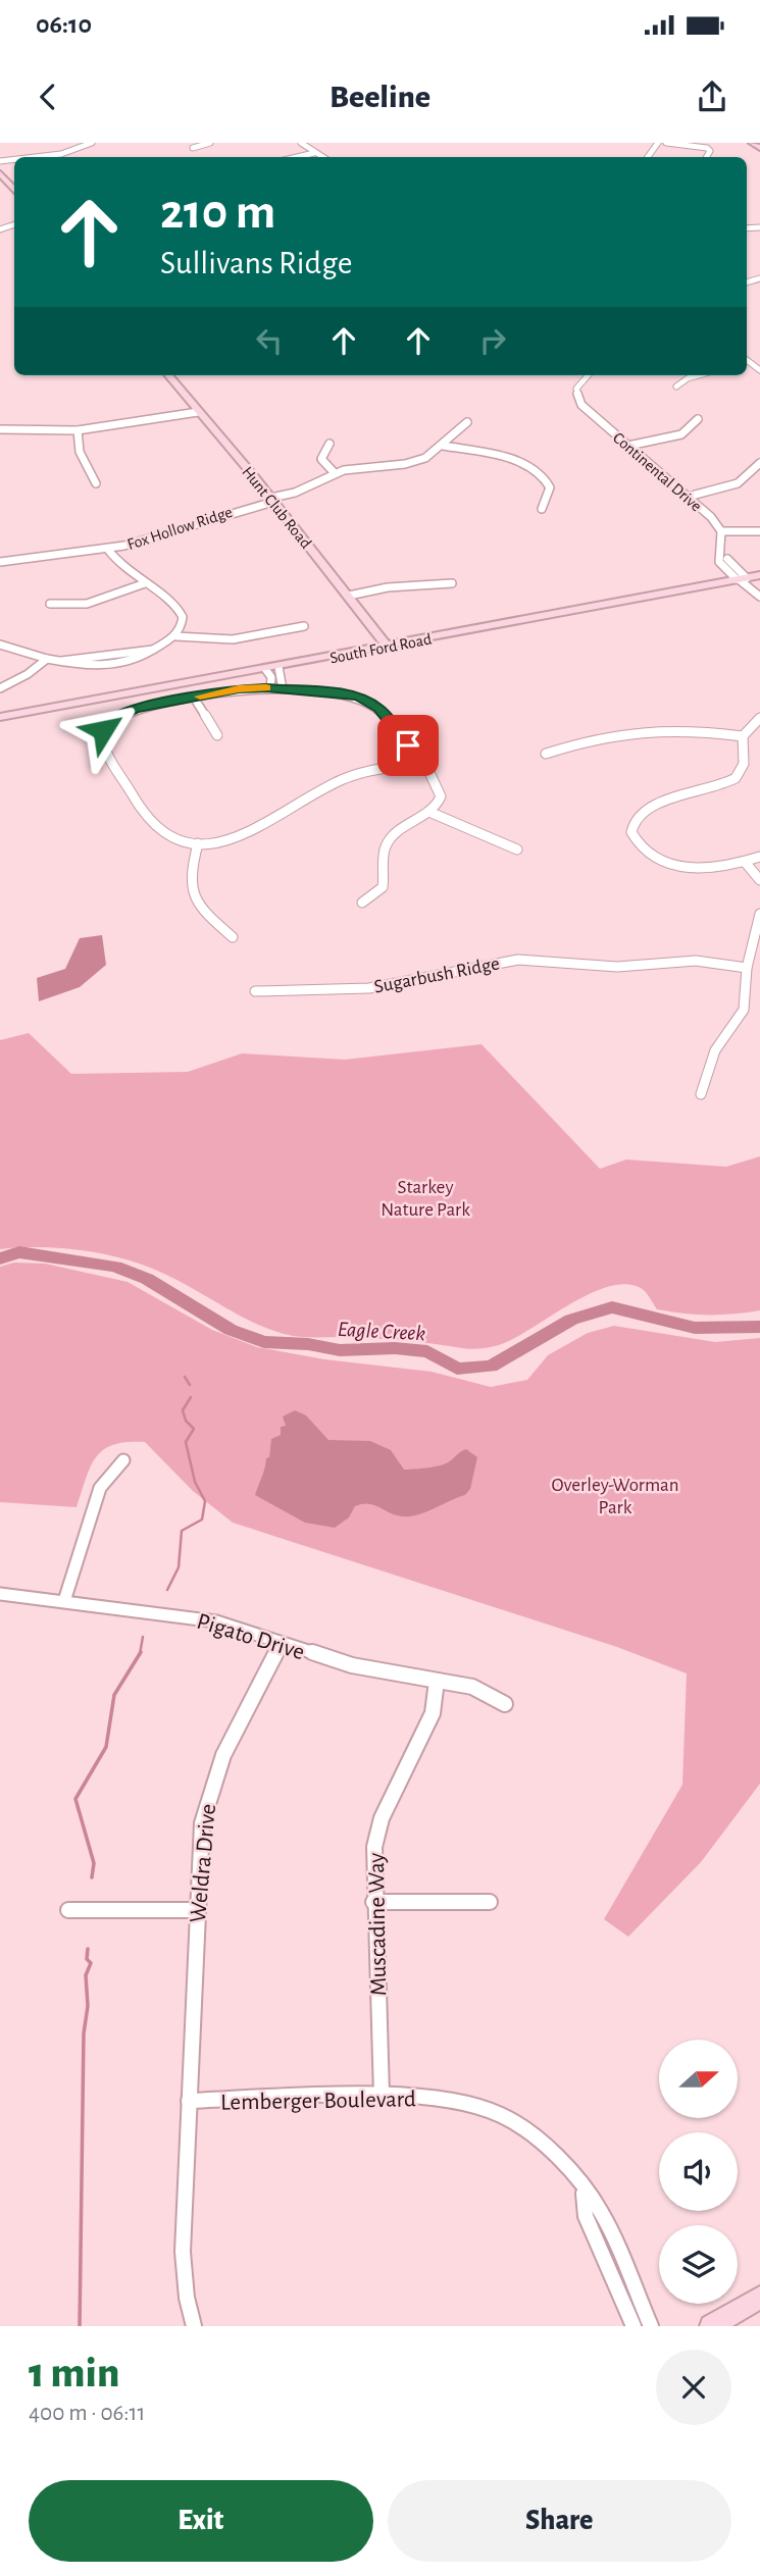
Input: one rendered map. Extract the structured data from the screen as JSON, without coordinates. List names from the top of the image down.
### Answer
{
  "streets": {
    "main road": ["Hunt Club Road", "South Ford Road"],
    "street": [
      "Continental Drive",
      "Fox Hollow Ridge",
      "Sugarbush Ridge",
      "Pigato Drive",
      "Weldra Drive",
      "Muscadine Way",
      "Lemberger Boulevard"
    ]
  },
  "crossings": [
    ["Hunt Club Road", "Fox Hollow Ridge"],
    ["Hunt Club Road", "South Ford Road"],
    ["Pigato Drive", "Weldra Drive"],
    ["Pigato Drive", "Muscadine Way"],
    ["Weldra Drive", "Lemberger Boulevard"],
    ["Muscadine Way", "Lemberger Boulevard"]
  ],
  "water": ["Eagle Creek"],
  "parks": ["Starkey Nature Park", "Overley-Worman Park"],
  "north": "right",
  "page": {
    "status": "06:10",
    "header": "Beeline",
    "turn": ["210 m", "Sullivans Ridge"],
    "heading": ["1 min", "400 m · 06:11"],
    "buttons": ["Exit", "Share"]
  }
}
